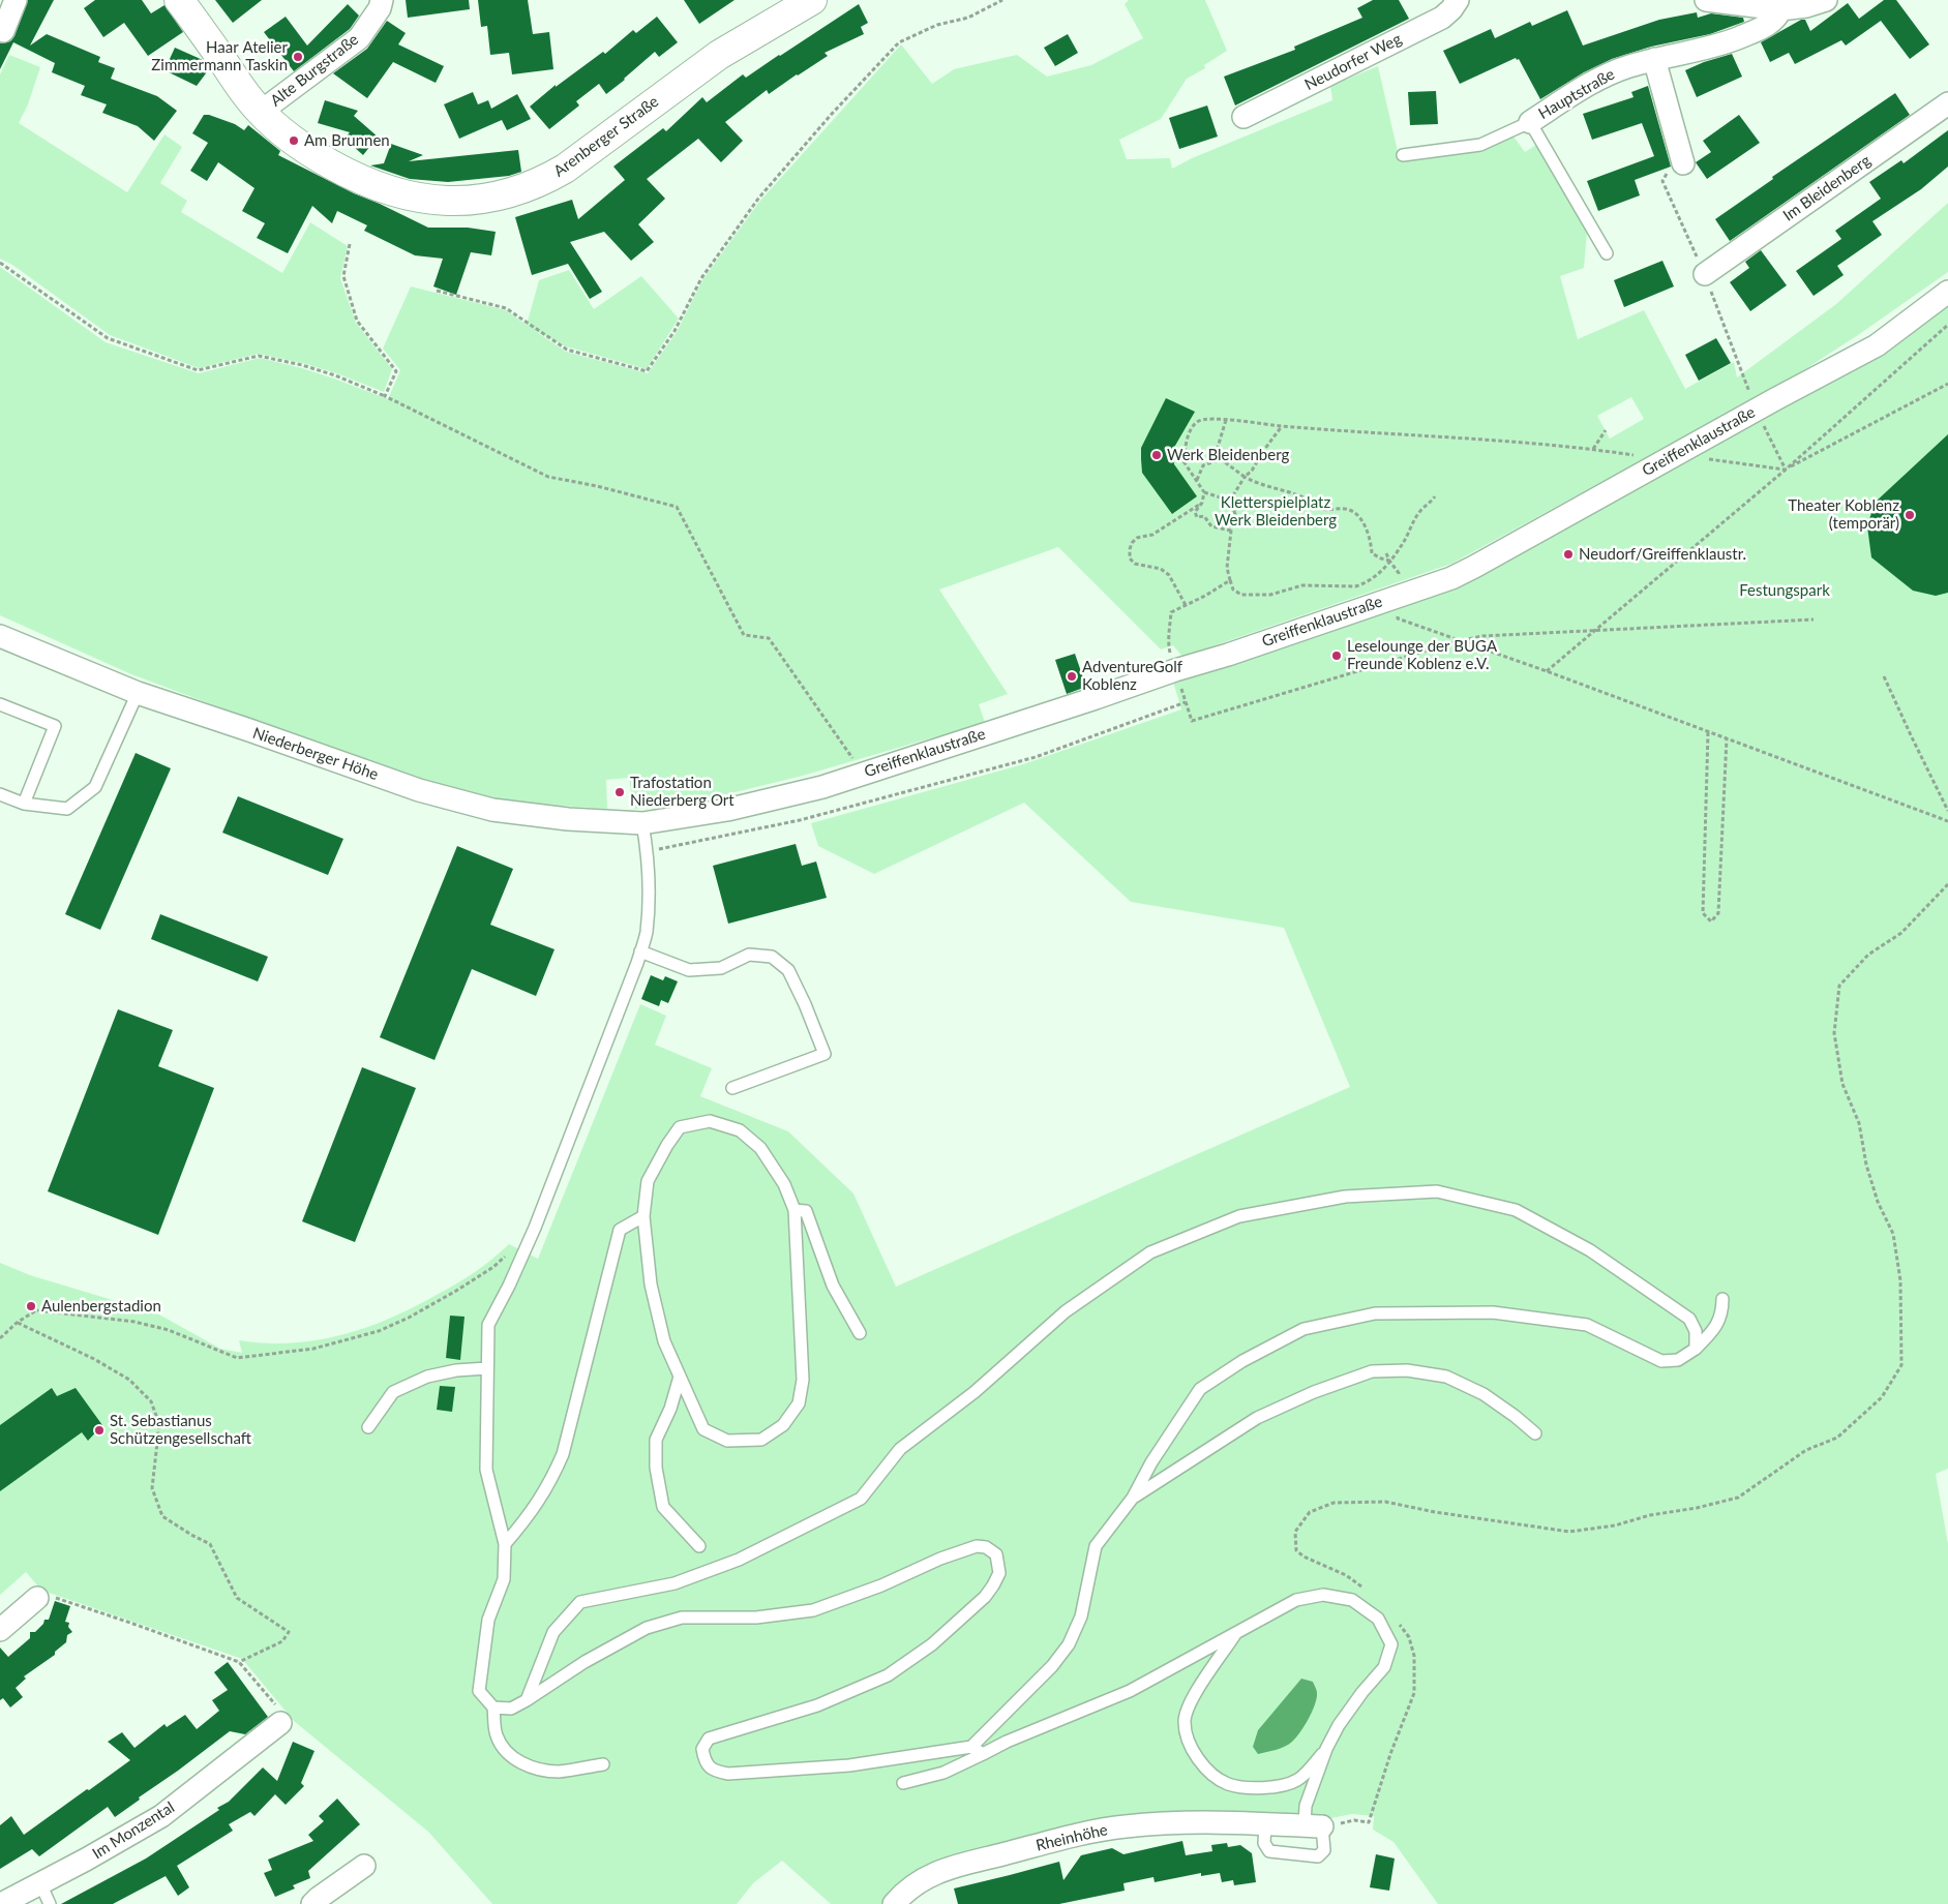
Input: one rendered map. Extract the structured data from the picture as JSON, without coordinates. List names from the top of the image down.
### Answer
{
  "streets": {
    "main road": ["Arenberger Straße"],
    "street": [
      "Neudorfer Weg",
      "Alte Burgstraße",
      "Hauptstraße",
      "Im Bleidenberg",
      "Greiffenklaustraße",
      "Niederberger Höhe",
      "Im Monzental",
      "Rheinhöhe"
    ]
  },
  "crossings": [
    ["Alte Burgstraße", "Arenberger Straße"],
    ["Greiffenklaustraße", "Niederberger Höhe"]
  ],
  "parks": ["Kletterspielplatz Werk Bleidenberg", "Festungspark"],
  "places": [
    "Haar Atelier Zimmermann Taskin",
    "Am Brunnen",
    "Werk Bleidenberg",
    "Theater Koblenz (temporär)",
    "Neudorf/Greiffenklaustr.",
    "Leselounge der BUGA Freunde Koblenz e.V.",
    "AdventureGolf Koblenz",
    "Trafostation Niederberg Ort",
    "Aulenbergstadion",
    "St. Sebastianus Schützengesellschaft"
  ]
}
